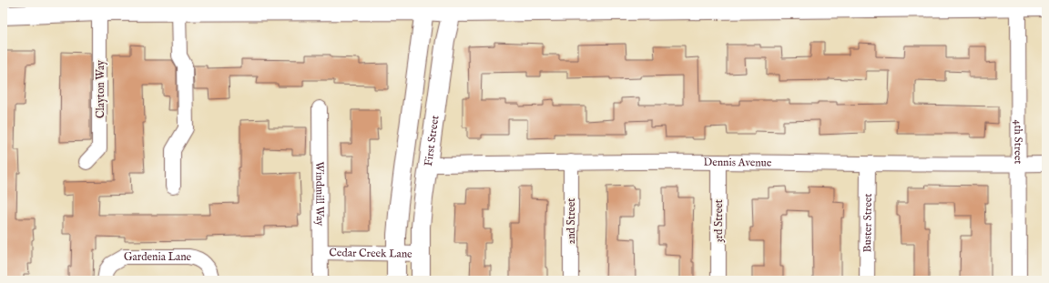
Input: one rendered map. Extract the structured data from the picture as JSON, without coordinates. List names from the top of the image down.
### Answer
{
  "streets": {
    "main road": ["First Street"],
    "street": [
      "Clayton Way",
      "4th Street",
      "Dennis Avenue",
      "Windmill Way",
      "2nd Street",
      "3rd Street",
      "Buster Street",
      "Cedar Creek Lane",
      "Gardenia Lane"
    ]
  },
  "crossings": [
    ["First Street", "Dennis Avenue"],
    ["First Street", "Cedar Creek Lane"],
    ["4th Street", "Dennis Avenue"],
    ["Dennis Avenue", "2nd Street"],
    ["Dennis Avenue", "3rd Street"],
    ["Dennis Avenue", "Buster Street"],
    ["Windmill Way", "Cedar Creek Lane"]
  ]
}
